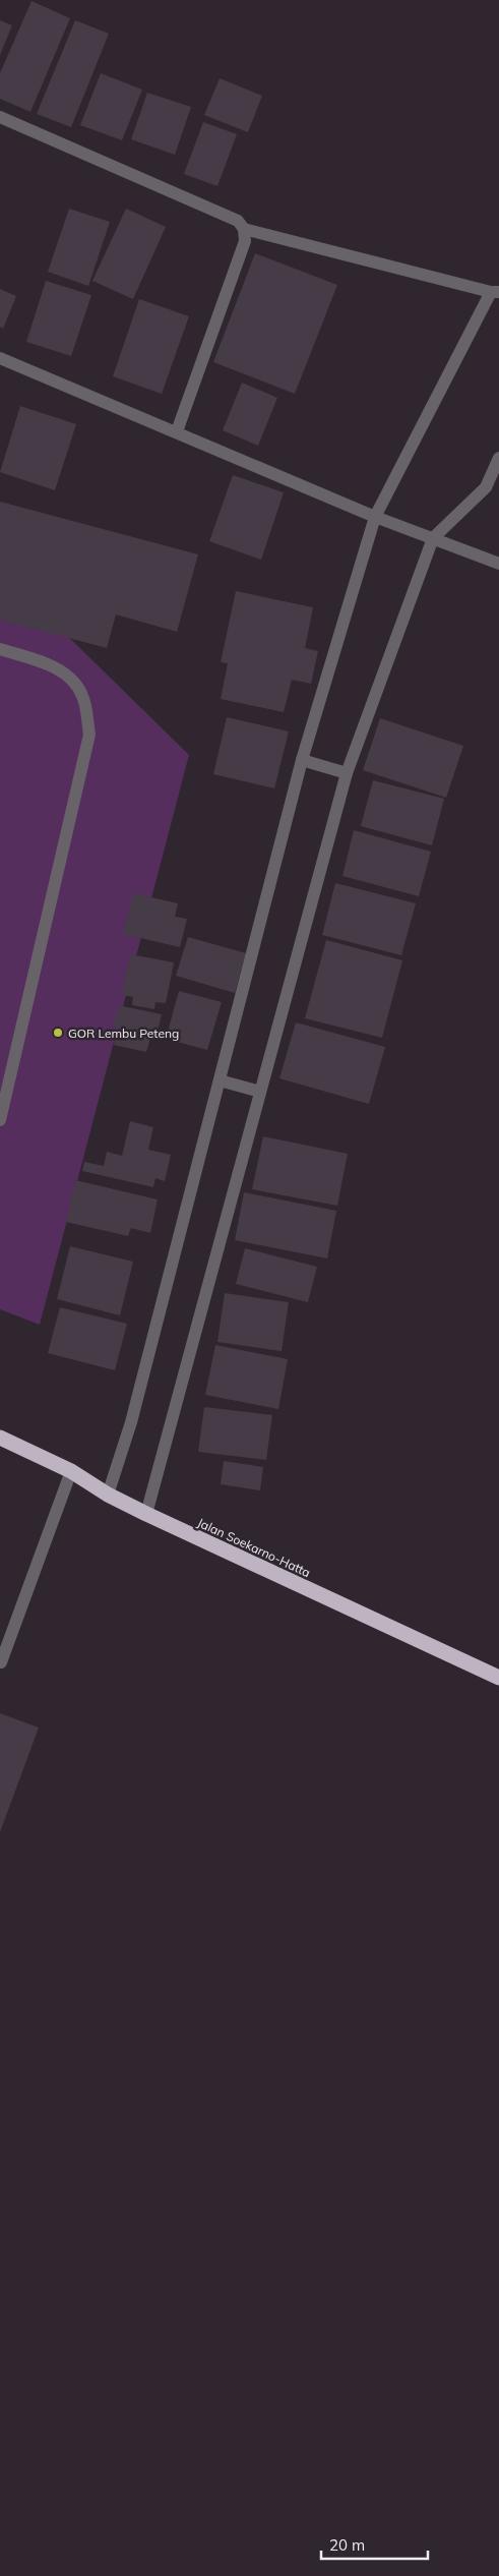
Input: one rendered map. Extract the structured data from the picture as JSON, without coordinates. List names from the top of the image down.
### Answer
{
  "streets": {
    "highway": ["Jalan Soekarno-Hatta"]
  },
  "places": ["GOR Lembu Peteng"],
  "scale_bar": "20 m"
}
